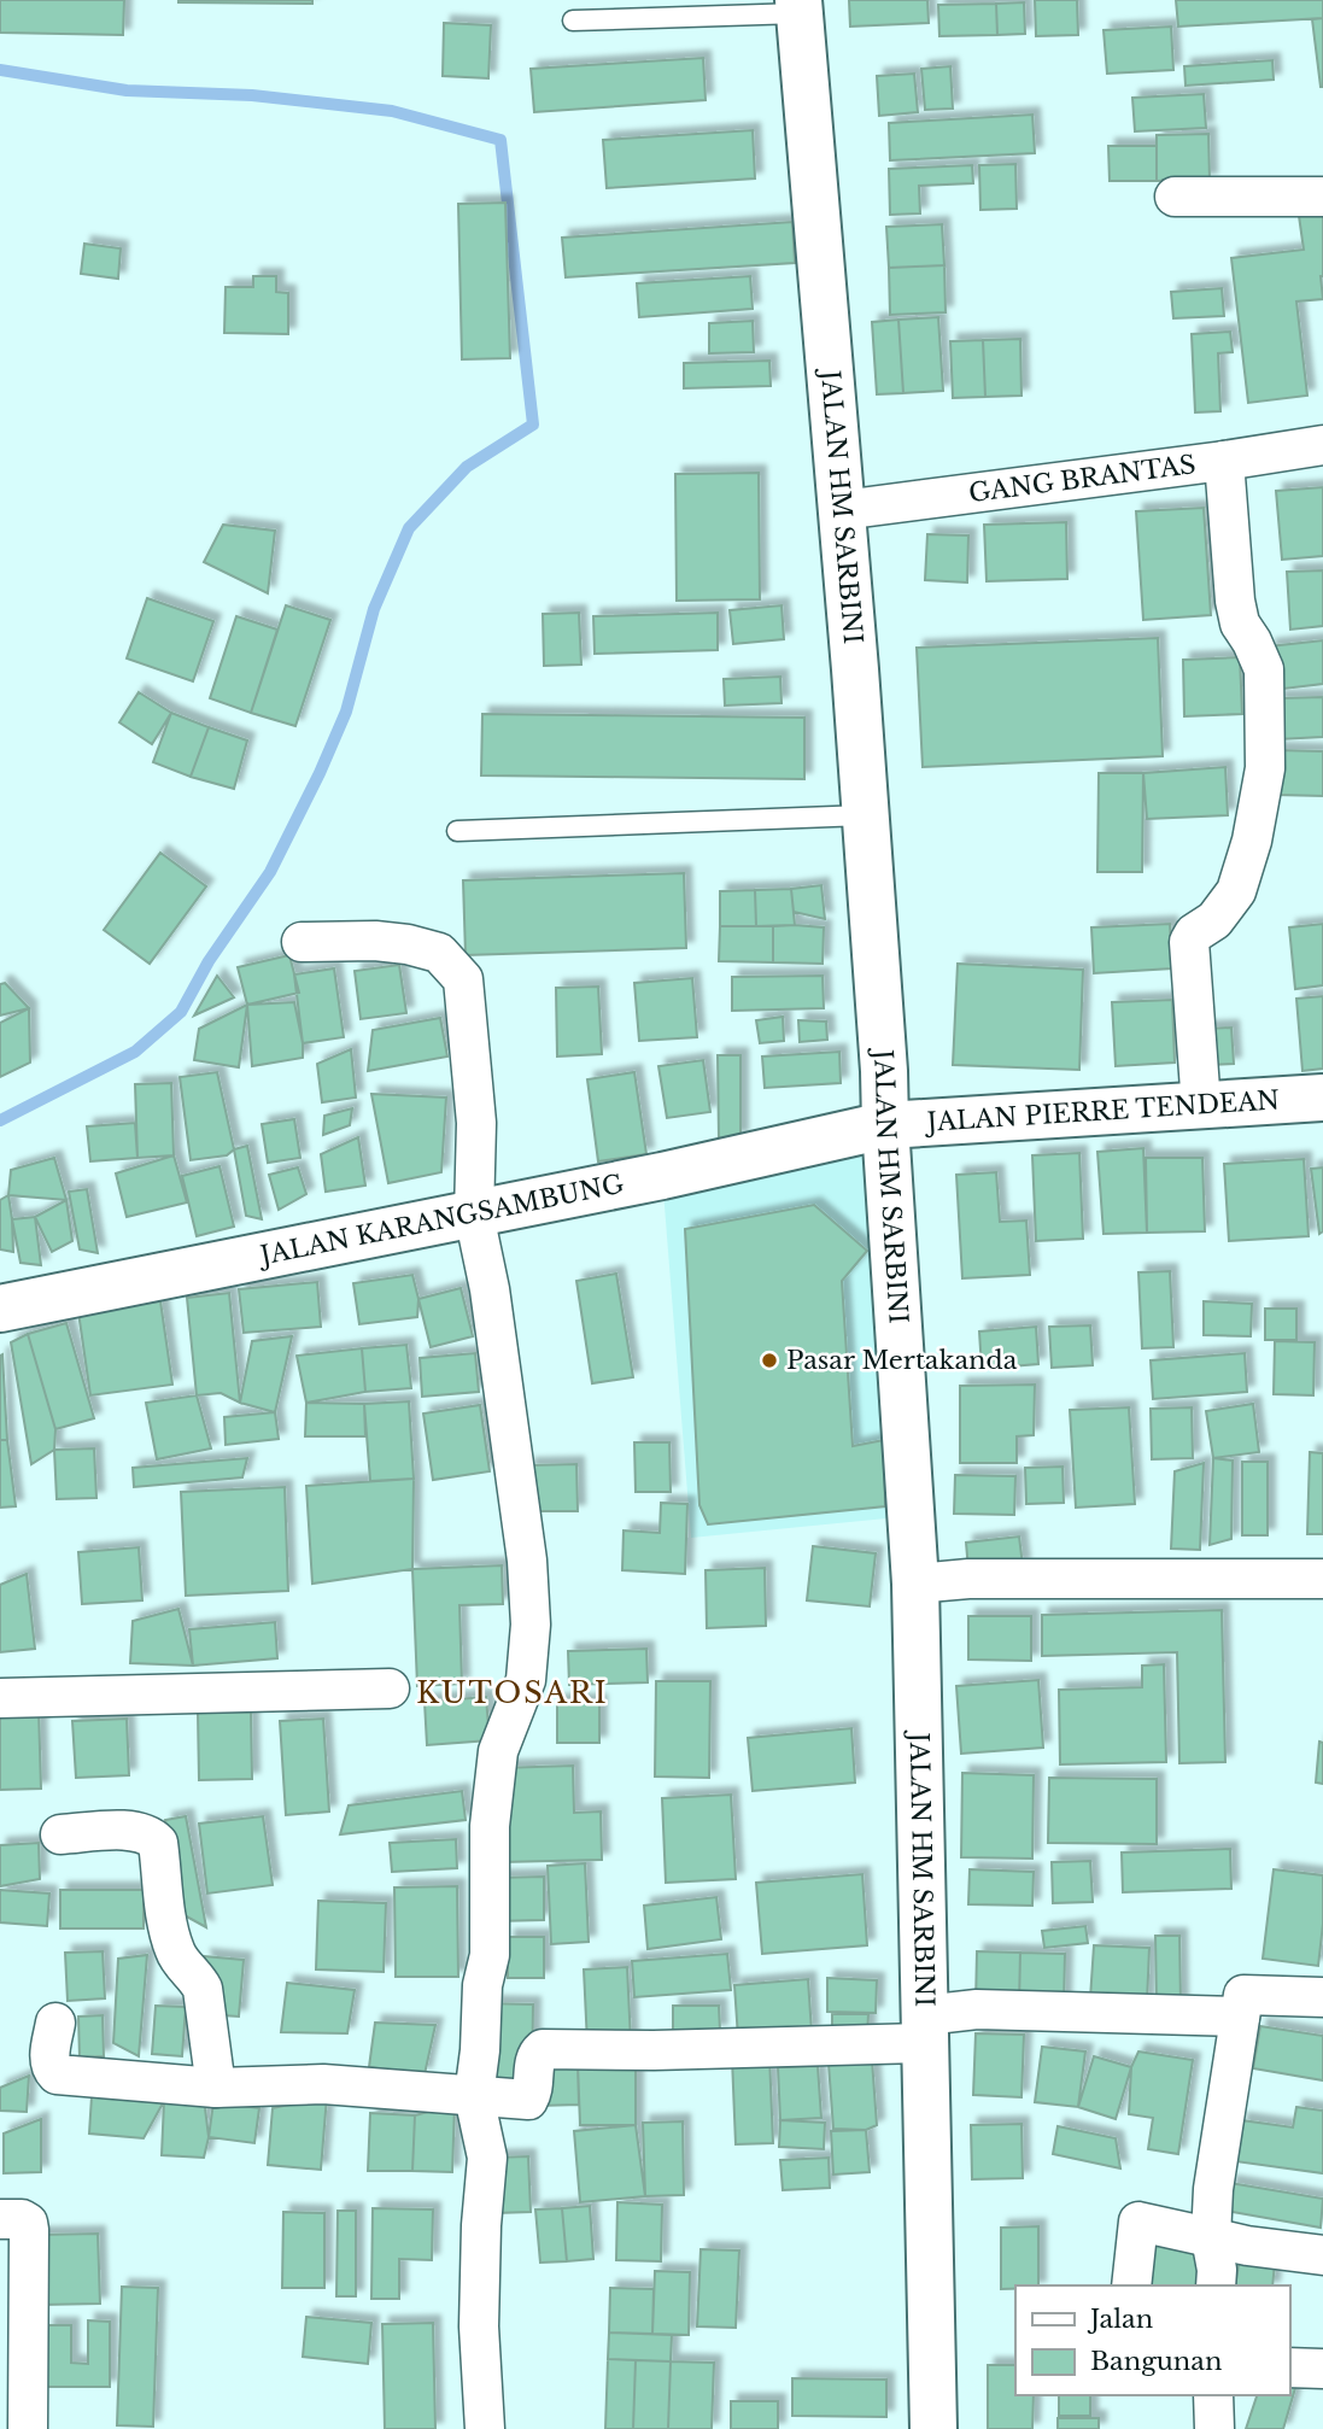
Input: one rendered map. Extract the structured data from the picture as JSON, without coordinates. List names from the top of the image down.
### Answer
{
  "streets": {
    "main road": ["JALAN HM SARBINI", "JALAN PIERRE TENDEAN", "JALAN KARANGSAMBUNG"],
    "street": ["GANG BRANTAS"]
  },
  "crossings": [
    ["GANG BRANTAS", "JALAN HM SARBINI"],
    ["JALAN HM SARBINI", "JALAN PIERRE TENDEAN"],
    ["JALAN HM SARBINI", "JALAN KARANGSAMBUNG"],
    ["JALAN PIERRE TENDEAN", "JALAN KARANGSAMBUNG"]
  ],
  "districts": ["KUTOSARI"],
  "places": ["Pasar Mertakanda"],
  "legend": ["Jalan", "Bangunan"]
}
